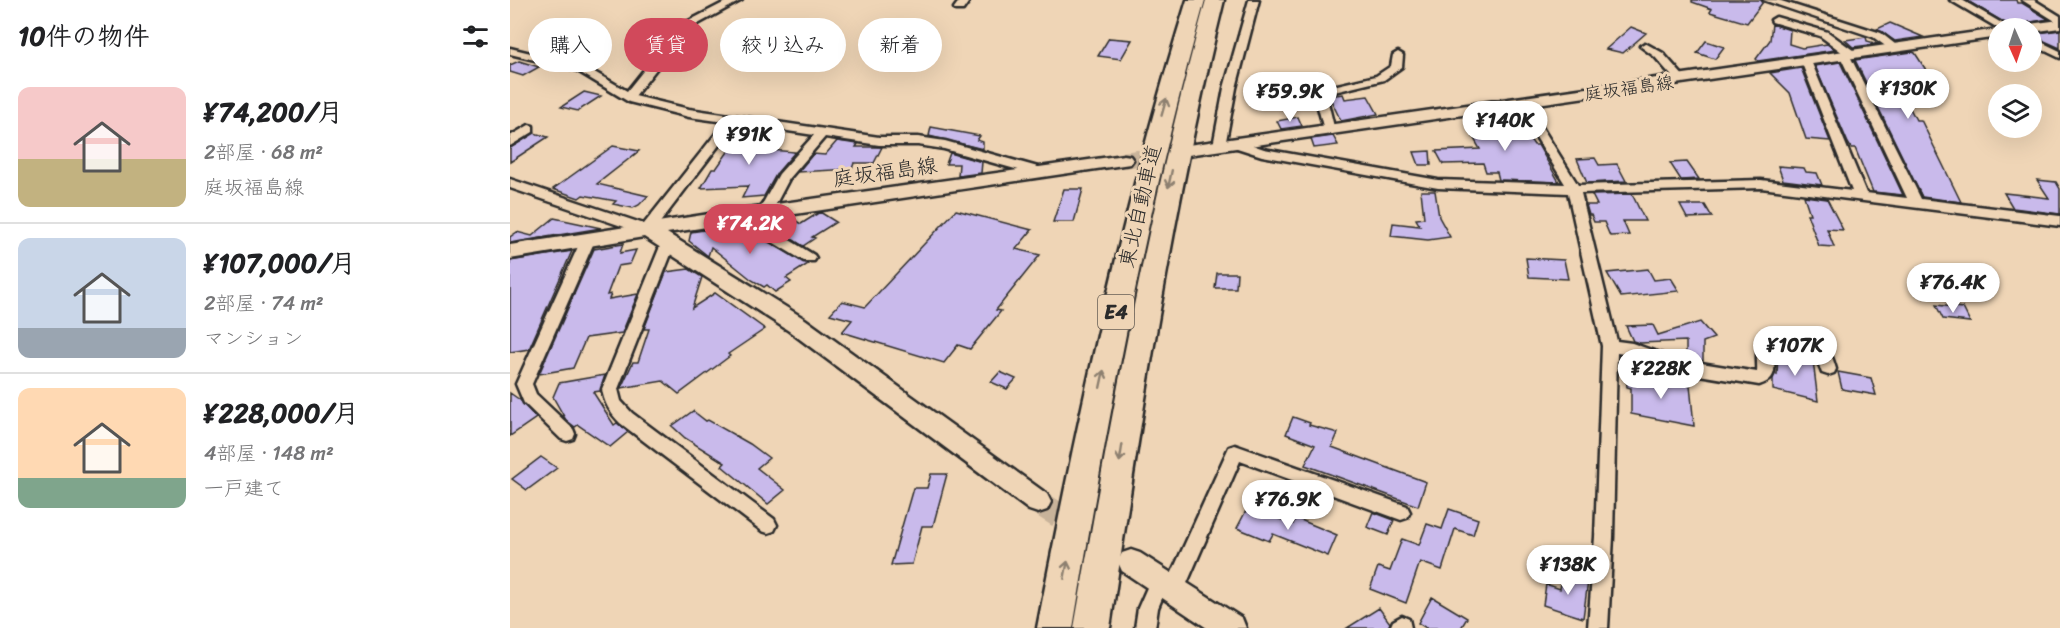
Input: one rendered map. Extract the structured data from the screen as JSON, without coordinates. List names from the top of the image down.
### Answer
{
  "streets": {
    "highway": ["東北自動車道", "E4"],
    "main road": ["庭坂福島線"]
  },
  "north": "bottom",
  "page": {
    "heading": "10件の物件",
    "chip": [
      "購入",
      "賃貸",
      "絞り込み",
      "新着"
    ],
    "price": [
      "¥130K",
      "¥59.9K",
      "¥140K",
      "¥91K",
      "¥74.2K",
      "¥76.4K",
      "¥107K",
      "¥228K",
      "¥76.9K",
      "¥138K"
    ],
    "list": [
      {
        "name": "¥74,200/月",
        "note": "2部屋 · 68 m² · 庭坂福島線"
      },
      {
        "name": "¥107,000/月",
        "note": "2部屋 · 74 m² · マンション"
      },
      {
        "name": "¥228,000/月",
        "note": "4部屋 · 148 m² · 一戸建て"
      }
    ]
  }
}
